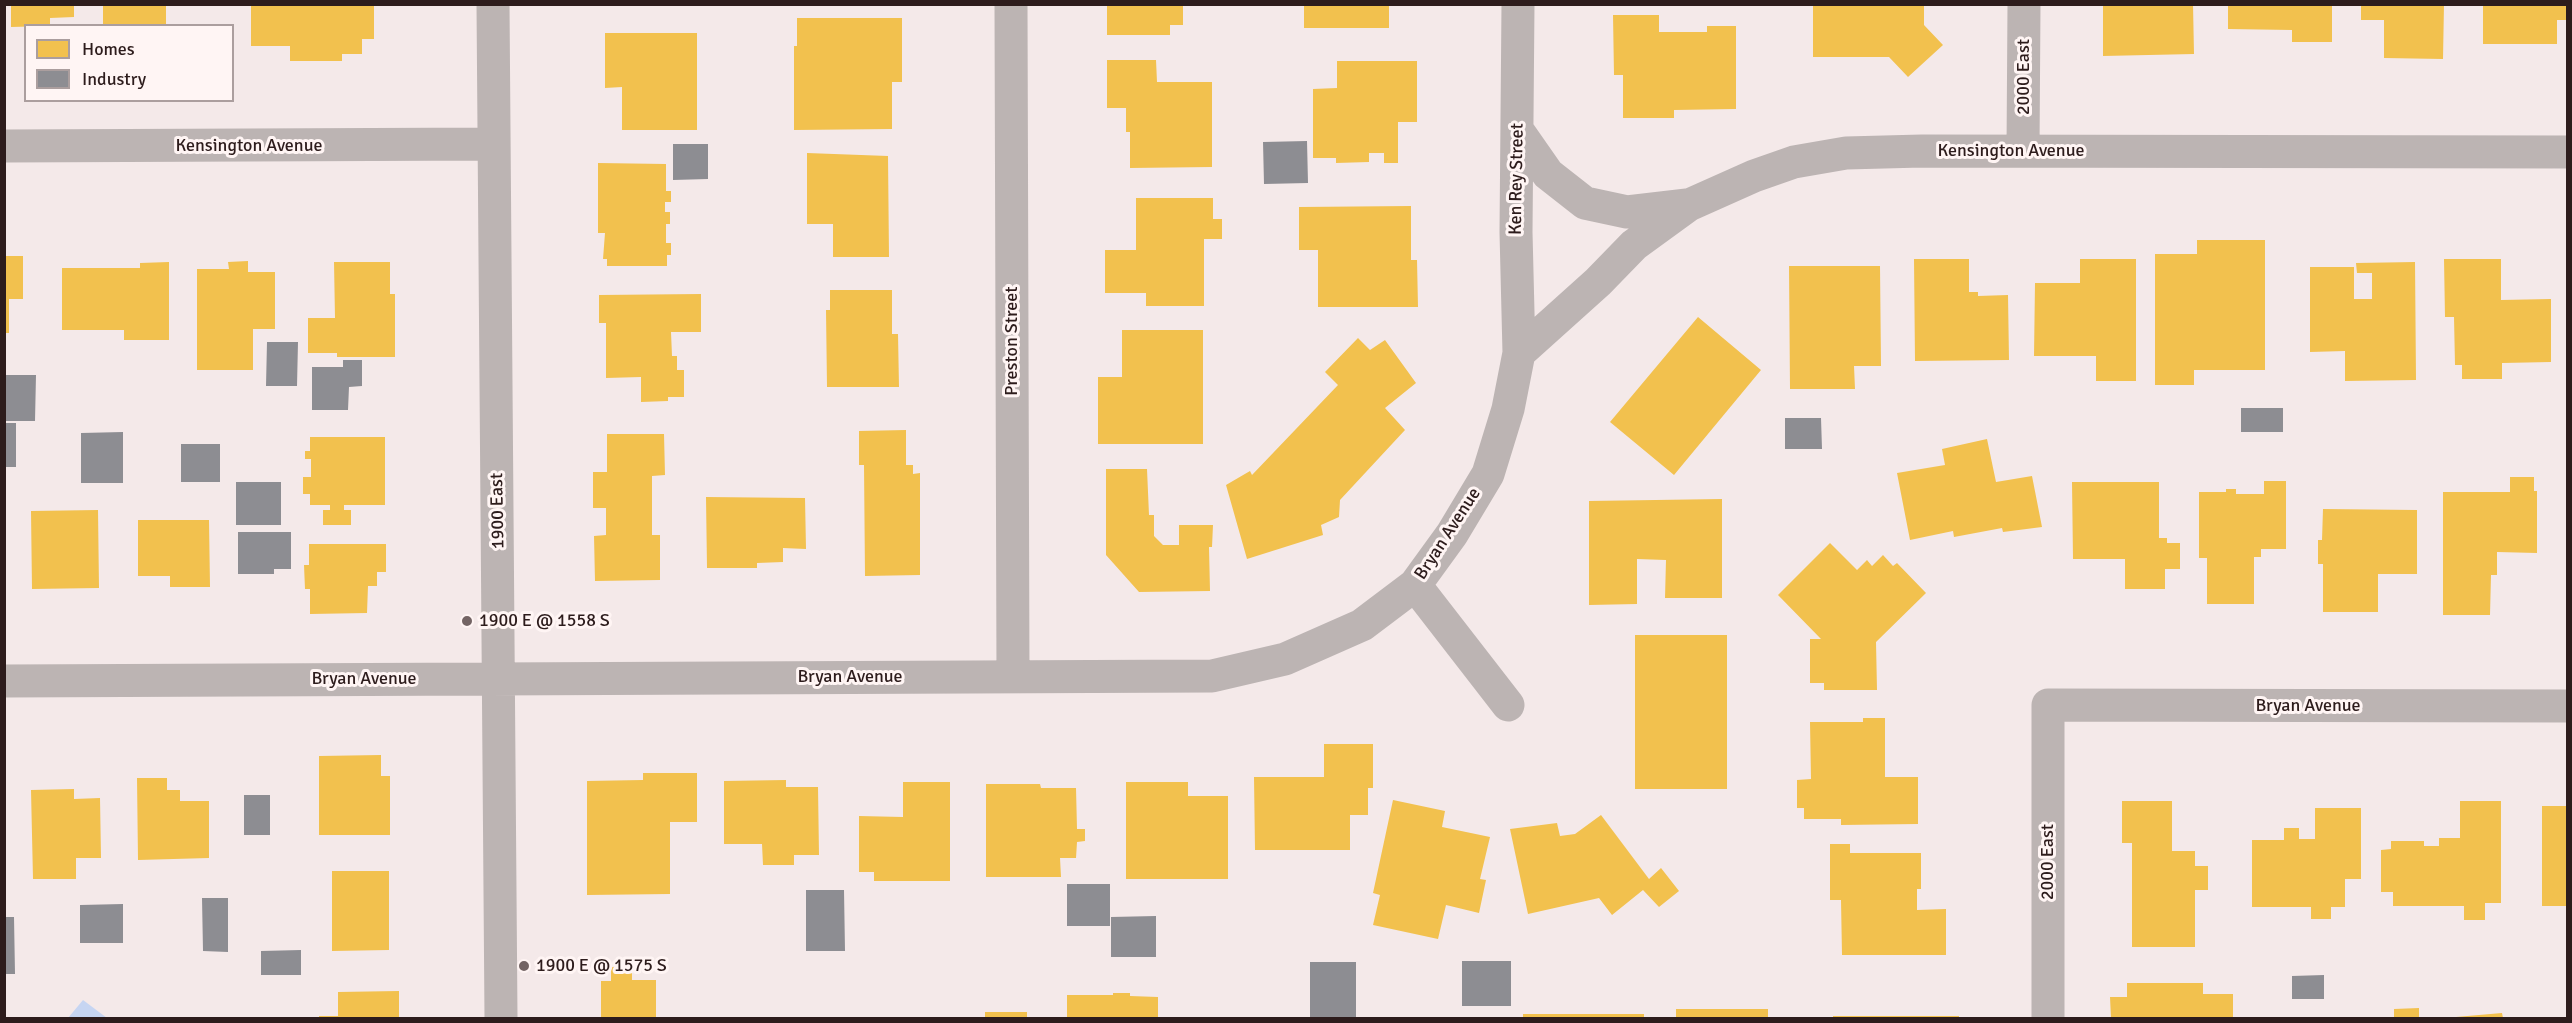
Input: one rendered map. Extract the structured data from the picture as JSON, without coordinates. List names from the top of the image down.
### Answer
{
  "streets": {
    "street": [
      "2000 East",
      "Kensington Avenue",
      "Ken Rey Street",
      "Preston Street",
      "1900 East",
      "Bryan Avenue"
    ]
  },
  "crossings": [
    ["2000 East", "Kensington Avenue"],
    ["2000 East", "Bryan Avenue"],
    ["Kensington Avenue", "Ken Rey Street"],
    ["Kensington Avenue", "1900 East"],
    ["Kensington Avenue", "Bryan Avenue"],
    ["Ken Rey Street", "Bryan Avenue"],
    ["Preston Street", "Bryan Avenue"],
    ["1900 East", "Bryan Avenue"]
  ],
  "places": ["1900 E @ 1558 S", "1900 E @ 1575 S"],
  "legend": ["Homes", "Industry"]
}
